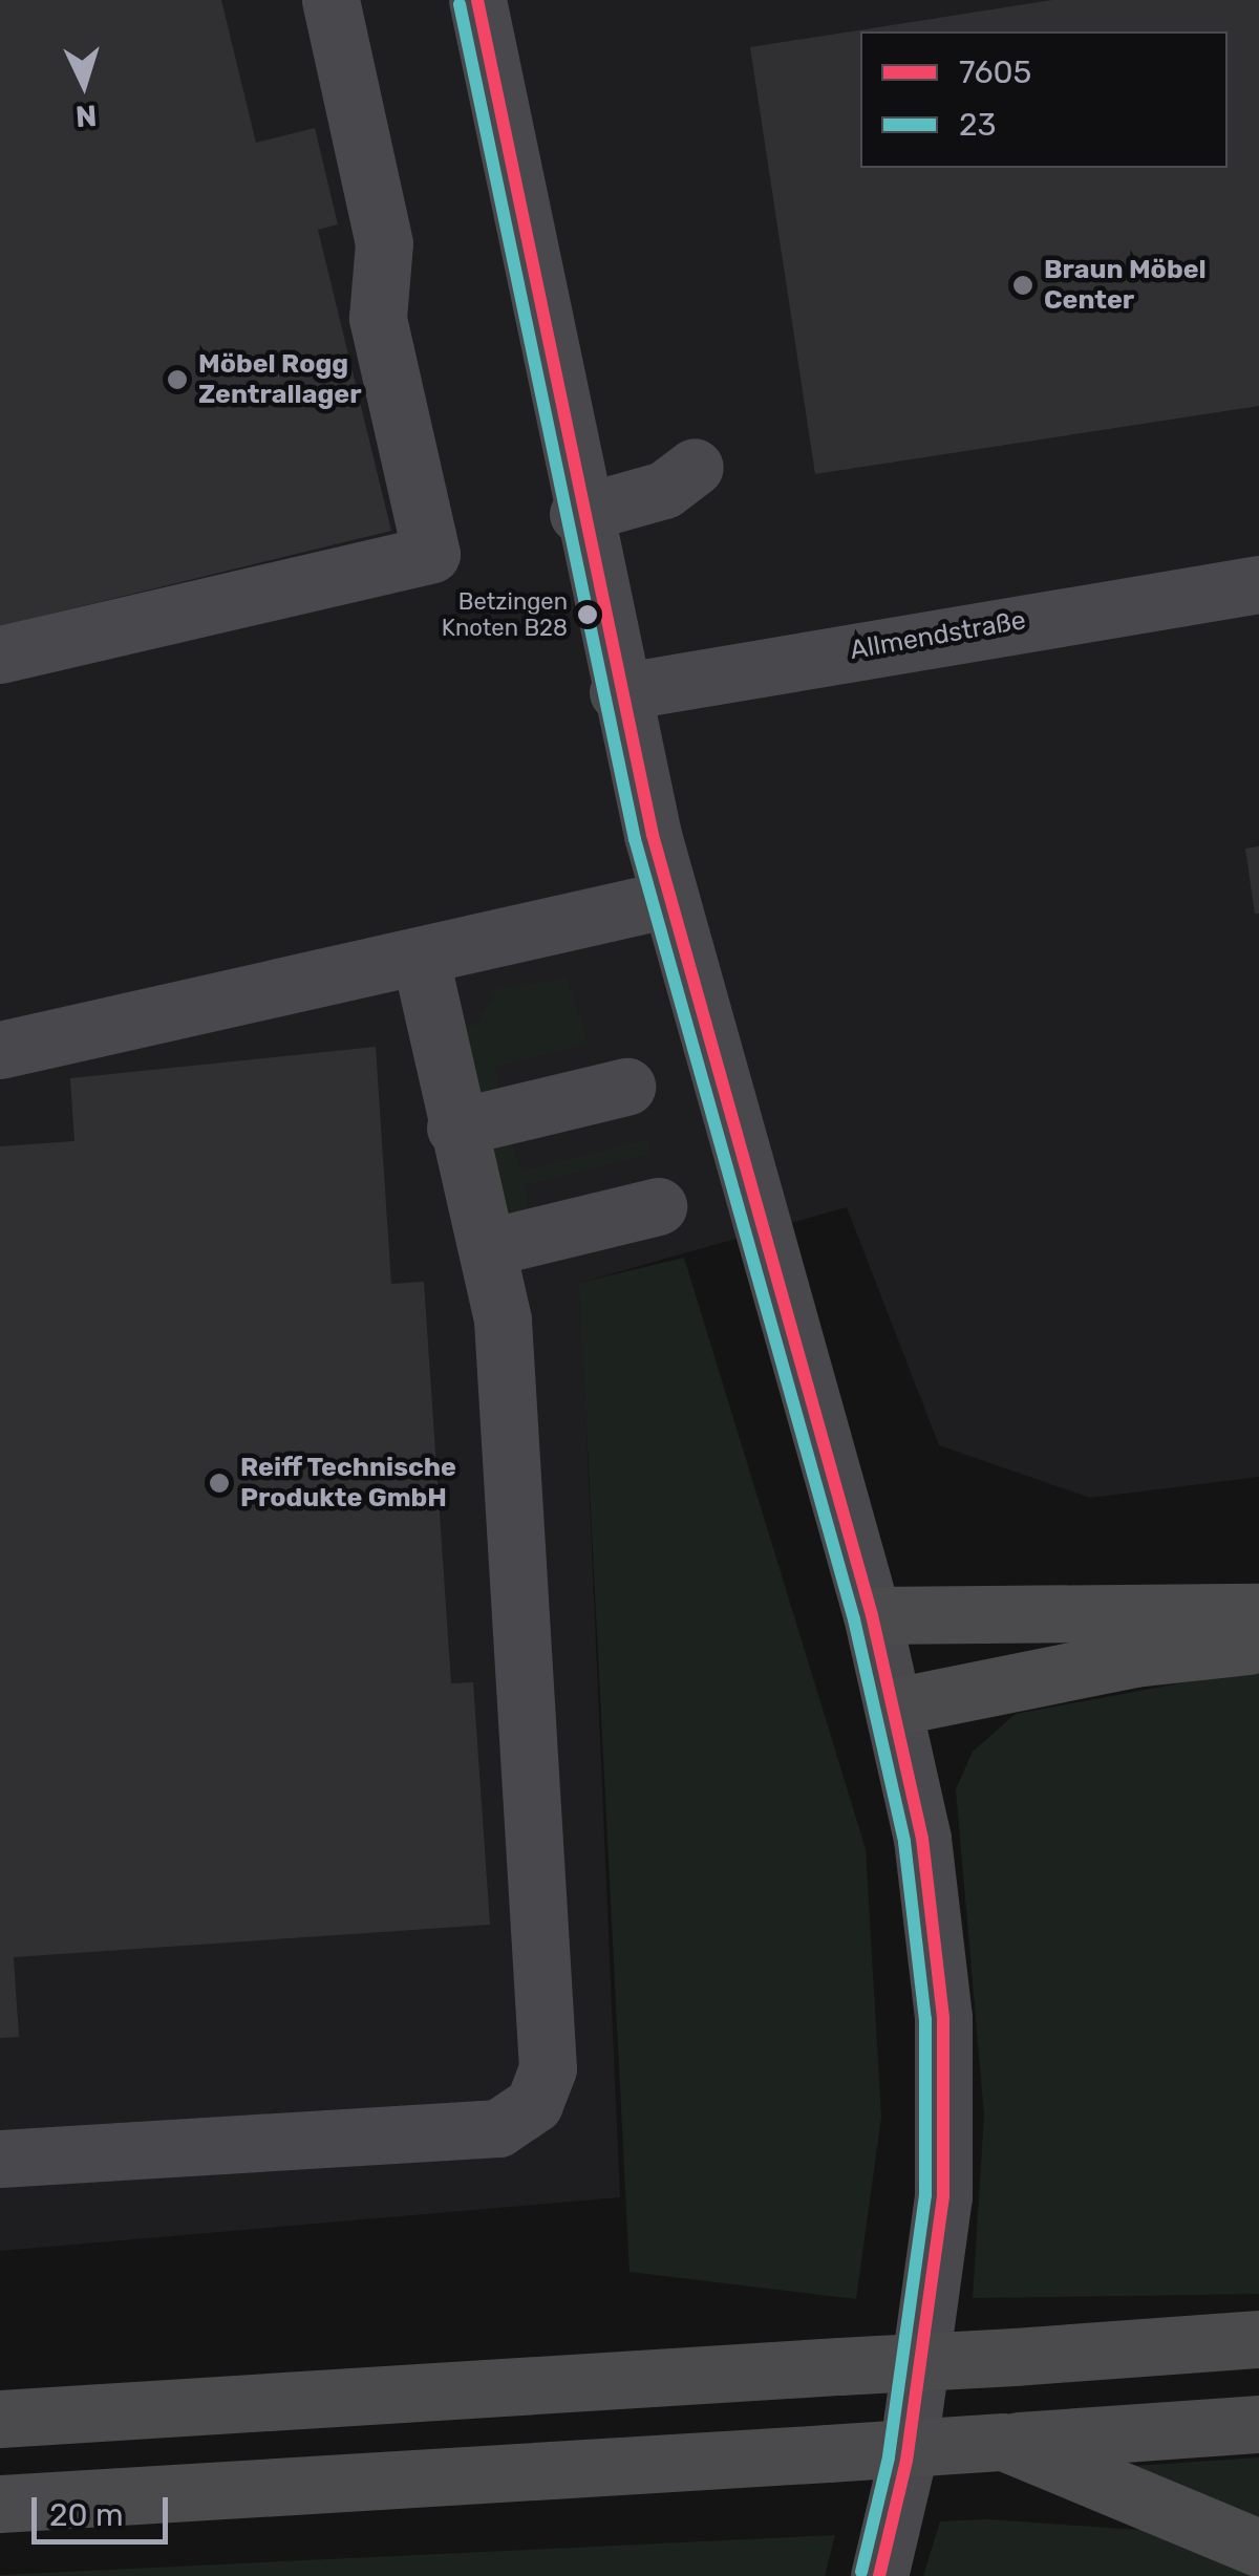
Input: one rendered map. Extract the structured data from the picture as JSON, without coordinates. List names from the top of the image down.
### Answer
{
  "streets": {
    "street": ["Allmendstraße"]
  },
  "places": [
    "Braun Möbel Center",
    "Möbel Rogg Zentrallager",
    "Betzingen Knoten B28",
    "Reiff Technische Produkte GmbH"
  ],
  "lines": ["transit line 7605", "transit line 23"],
  "legend": ["7605", "23"],
  "scale_bar": "20 m",
  "north": "bottom"
}
